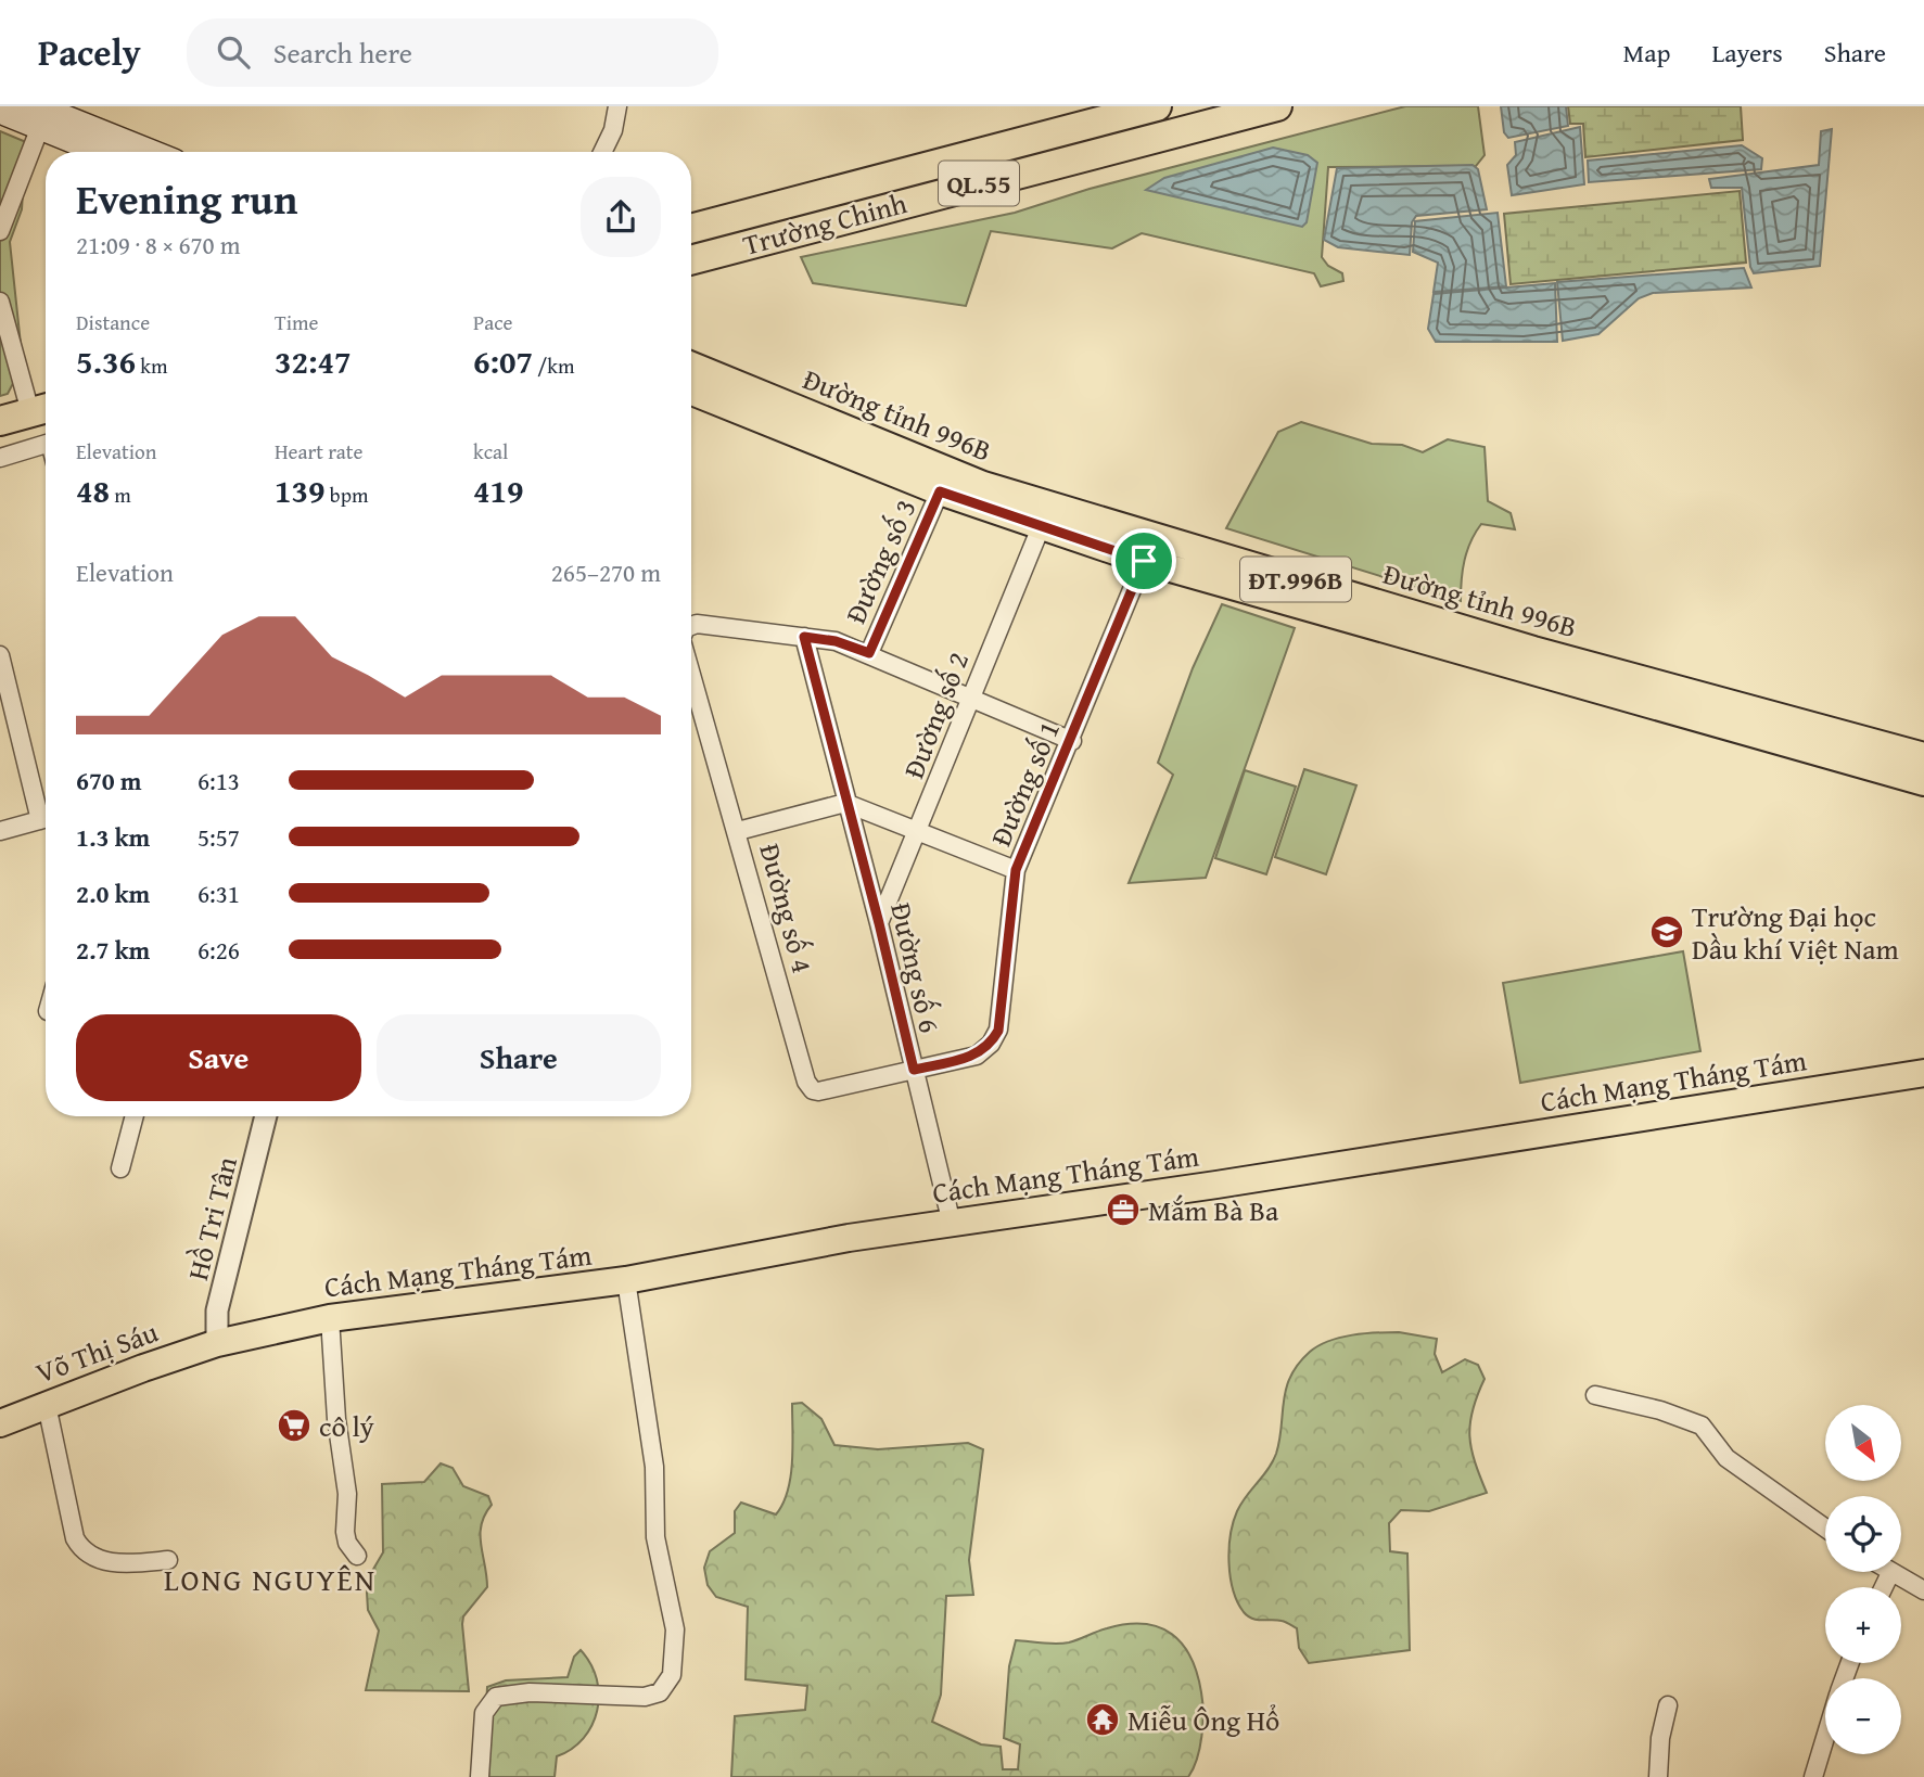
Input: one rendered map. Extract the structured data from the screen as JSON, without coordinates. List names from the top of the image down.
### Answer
{
  "streets": {
    "highway": ["QL.55", "Trường Chinh"],
    "main road": [
      "Đường tỉnh 996B",
      "ĐT.996B",
      "Cách Mạng Tháng Tám",
      "Võ Thị Sáu"
    ],
    "street": [
      "Đường số 3",
      "Đường số 2",
      "Đường số 1",
      "Đường số 4",
      "Đường số 6",
      "Hồ Tri Tân"
    ]
  },
  "crossings": [
    ["Đường tỉnh 996B", "Đường số 3"],
    ["Đường tỉnh 996B", "Đường số 2"],
    ["Đường tỉnh 996B", "Đường số 1"],
    ["Đường số 3", "Đường số 4"],
    ["Đường số 2", "Đường số 4"],
    ["Đường số 2", "Đường số 6"],
    ["Đường số 1", "Đường số 4"],
    ["Đường số 1", "Đường số 6"],
    ["Đường số 4", "Đường số 6"],
    ["Đường số 6", "Cách Mạng Tháng Tám"],
    ["Cách Mạng Tháng Tám", "Hồ Tri Tân"],
    ["Cách Mạng Tháng Tám", "Võ Thị Sáu"],
    ["Hồ Tri Tân", "Võ Thị Sáu"]
  ],
  "districts": ["LONG NGUYÊN"],
  "places": {
    "school or university": ["Trường Đại học Dầu khí Việt Nam"],
    "office": ["Mắm Bà Ba"],
    "supermarket": ["cô lý"],
    "temple": ["Miễu Ông Hổ"]
  },
  "north": "bottom right",
  "page": {
    "header": "Pacely",
    "search": "Search here",
    "nav": ["Map", "Layers", "Share"],
    "heading": ["Evening run", "21:09 · 8 × 670 m"],
    "stats": [
      ["Distance", "5.36 km"],
      ["Time", "32:47"],
      ["Pace", "6:07 /km"],
      ["Elevation", "48 m"],
      ["Heart rate", "139 bpm"],
      ["kcal", "419"]
    ],
    "chart": ["Elevation", "265–270 m"],
    "list": [
      {
        "name": "670 m",
        "note": "6:13"
      },
      {
        "name": "1.3 km",
        "note": "5:57"
      },
      {
        "name": "2.0 km",
        "note": "6:31"
      },
      {
        "name": "2.7 km",
        "note": "6:26"
      }
    ],
    "buttons": ["Save", "Share"],
    "map_buttons": ["+", "−"]
  }
}
